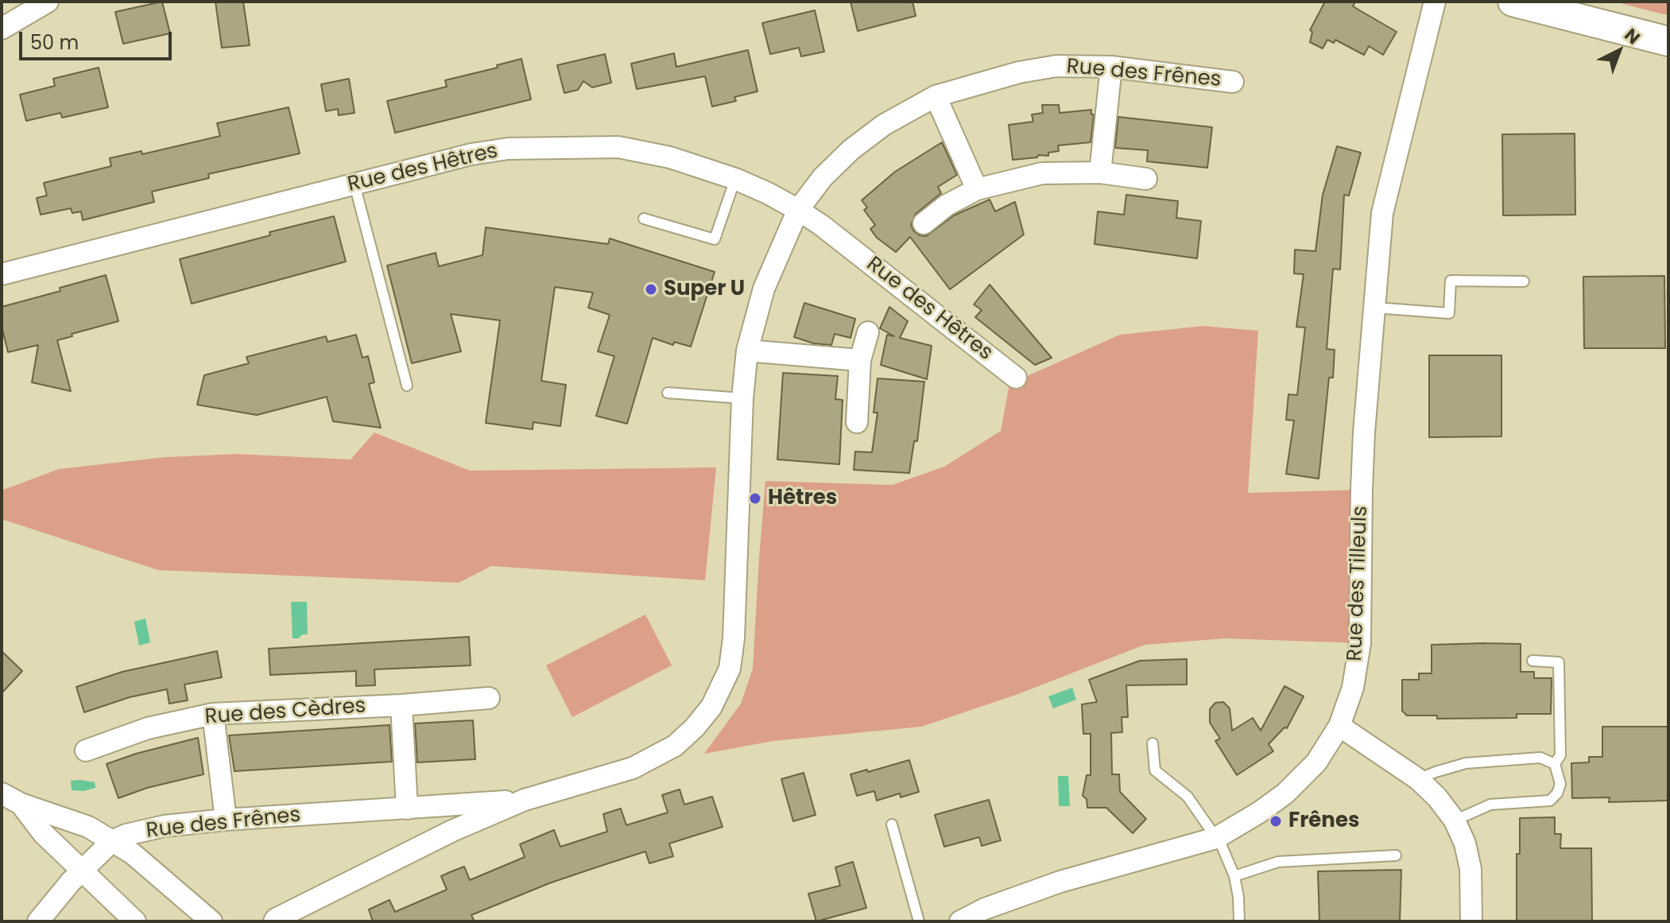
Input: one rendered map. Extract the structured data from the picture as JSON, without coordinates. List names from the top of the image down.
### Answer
{
  "streets": {
    "street": [
      "Rue des Frênes",
      "Rue des Hêtres",
      "Rue des Tilleuls",
      "Rue des Cèdres"
    ]
  },
  "crossings": [
    ["Rue des Frênes", "Rue des Hêtres"]
  ],
  "places": ["Super U", "Hêtres", "Frênes"],
  "scale_bar": "50 m",
  "north": "top right"
}
